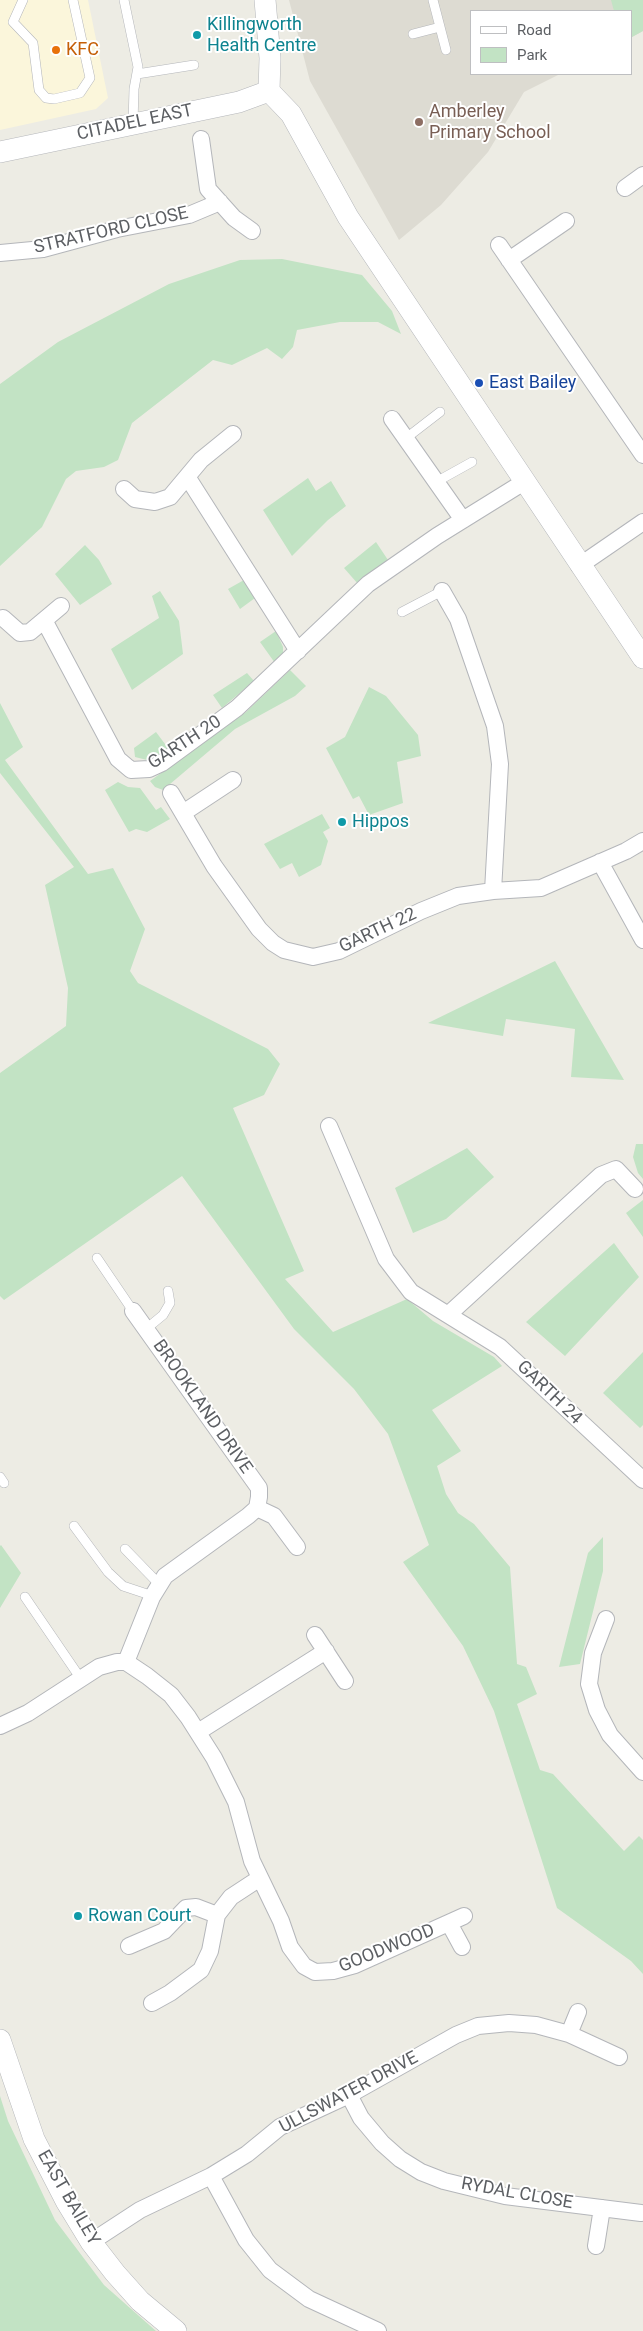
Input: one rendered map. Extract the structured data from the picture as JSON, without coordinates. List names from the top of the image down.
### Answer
{
  "streets": {
    "street": [
      "CITADEL EAST",
      "STRATFORD CLOSE",
      "GARTH 20",
      "GARTH 22",
      "GARTH 24",
      "BROOKLAND DRIVE",
      "GOODWOOD",
      "ULLSWATER DRIVE",
      "RYDAL CLOSE",
      "EAST BAILEY"
    ]
  },
  "crossings": [
    ["ULLSWATER DRIVE", "RYDAL CLOSE"],
    ["ULLSWATER DRIVE", "EAST BAILEY"]
  ],
  "places": [
    "Killingworth Health Centre",
    "KFC",
    "Amberley Primary School",
    "East Bailey",
    "Hippos",
    "Rowan Court"
  ],
  "legend": ["Road", "Park"]
}
